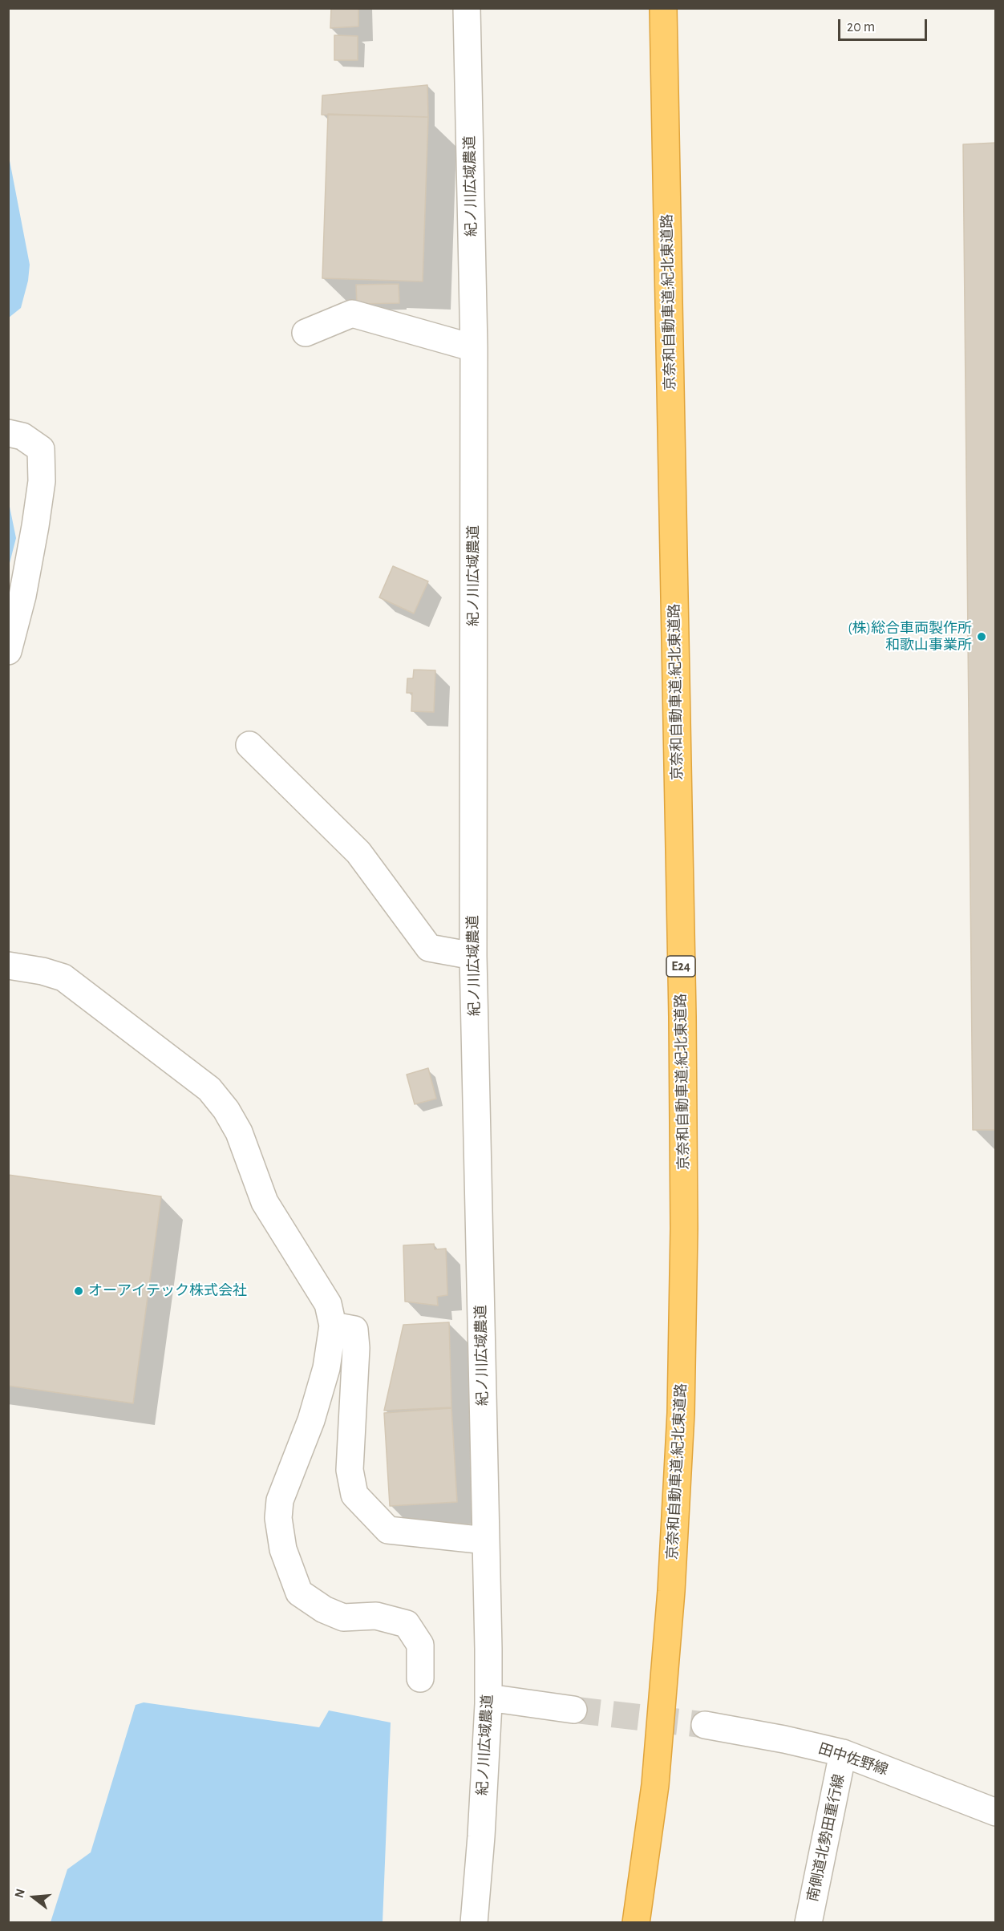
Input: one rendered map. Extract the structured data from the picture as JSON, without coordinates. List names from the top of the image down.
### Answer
{
  "streets": {
    "highway": ["京奈和自動車道;紀北東道路", "E24"],
    "street": ["紀ノ川広域農道", "田中佐野線", "南側道北勢田重行線"]
  },
  "crossings": [
    ["田中佐野線", "南側道北勢田重行線"]
  ],
  "places": ["(株)総合車両製作所 和歌山事業所", "オーアイテック株式会社"],
  "scale_bar": "20 m",
  "north": "left"
}
